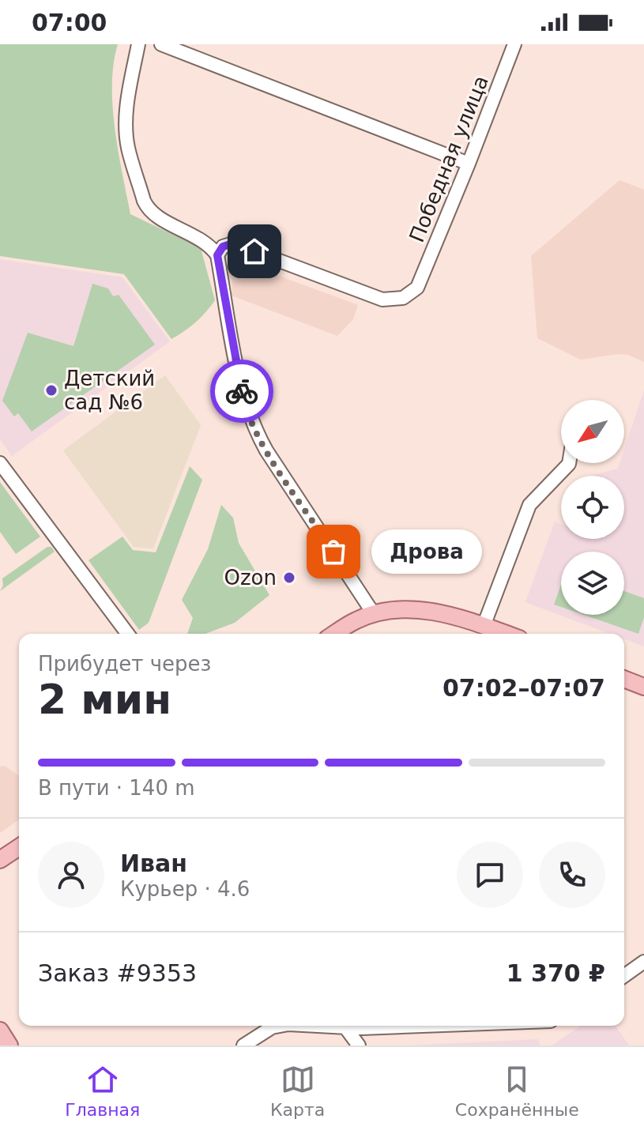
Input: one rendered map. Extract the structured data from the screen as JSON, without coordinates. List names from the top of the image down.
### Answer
{
  "streets": {
    "street": ["Победная улица"]
  },
  "places": ["Детский сад №6", "Дрова", "Ozon"],
  "north": "bottom left",
  "page": {
    "status": "07:00",
    "bubble": "Дрова",
    "heading": ["2 мин", "Прибудет через", "07:02–07:07"],
    "panel": [
      "Иван",
      "Курьер · 4.6",
      "Заказ #9353",
      "1 370 ₽"
    ],
    "bar": "В пути · 140 m",
    "tabs": ["Главная", "Карта", "Сохранённые"]
  }
}
